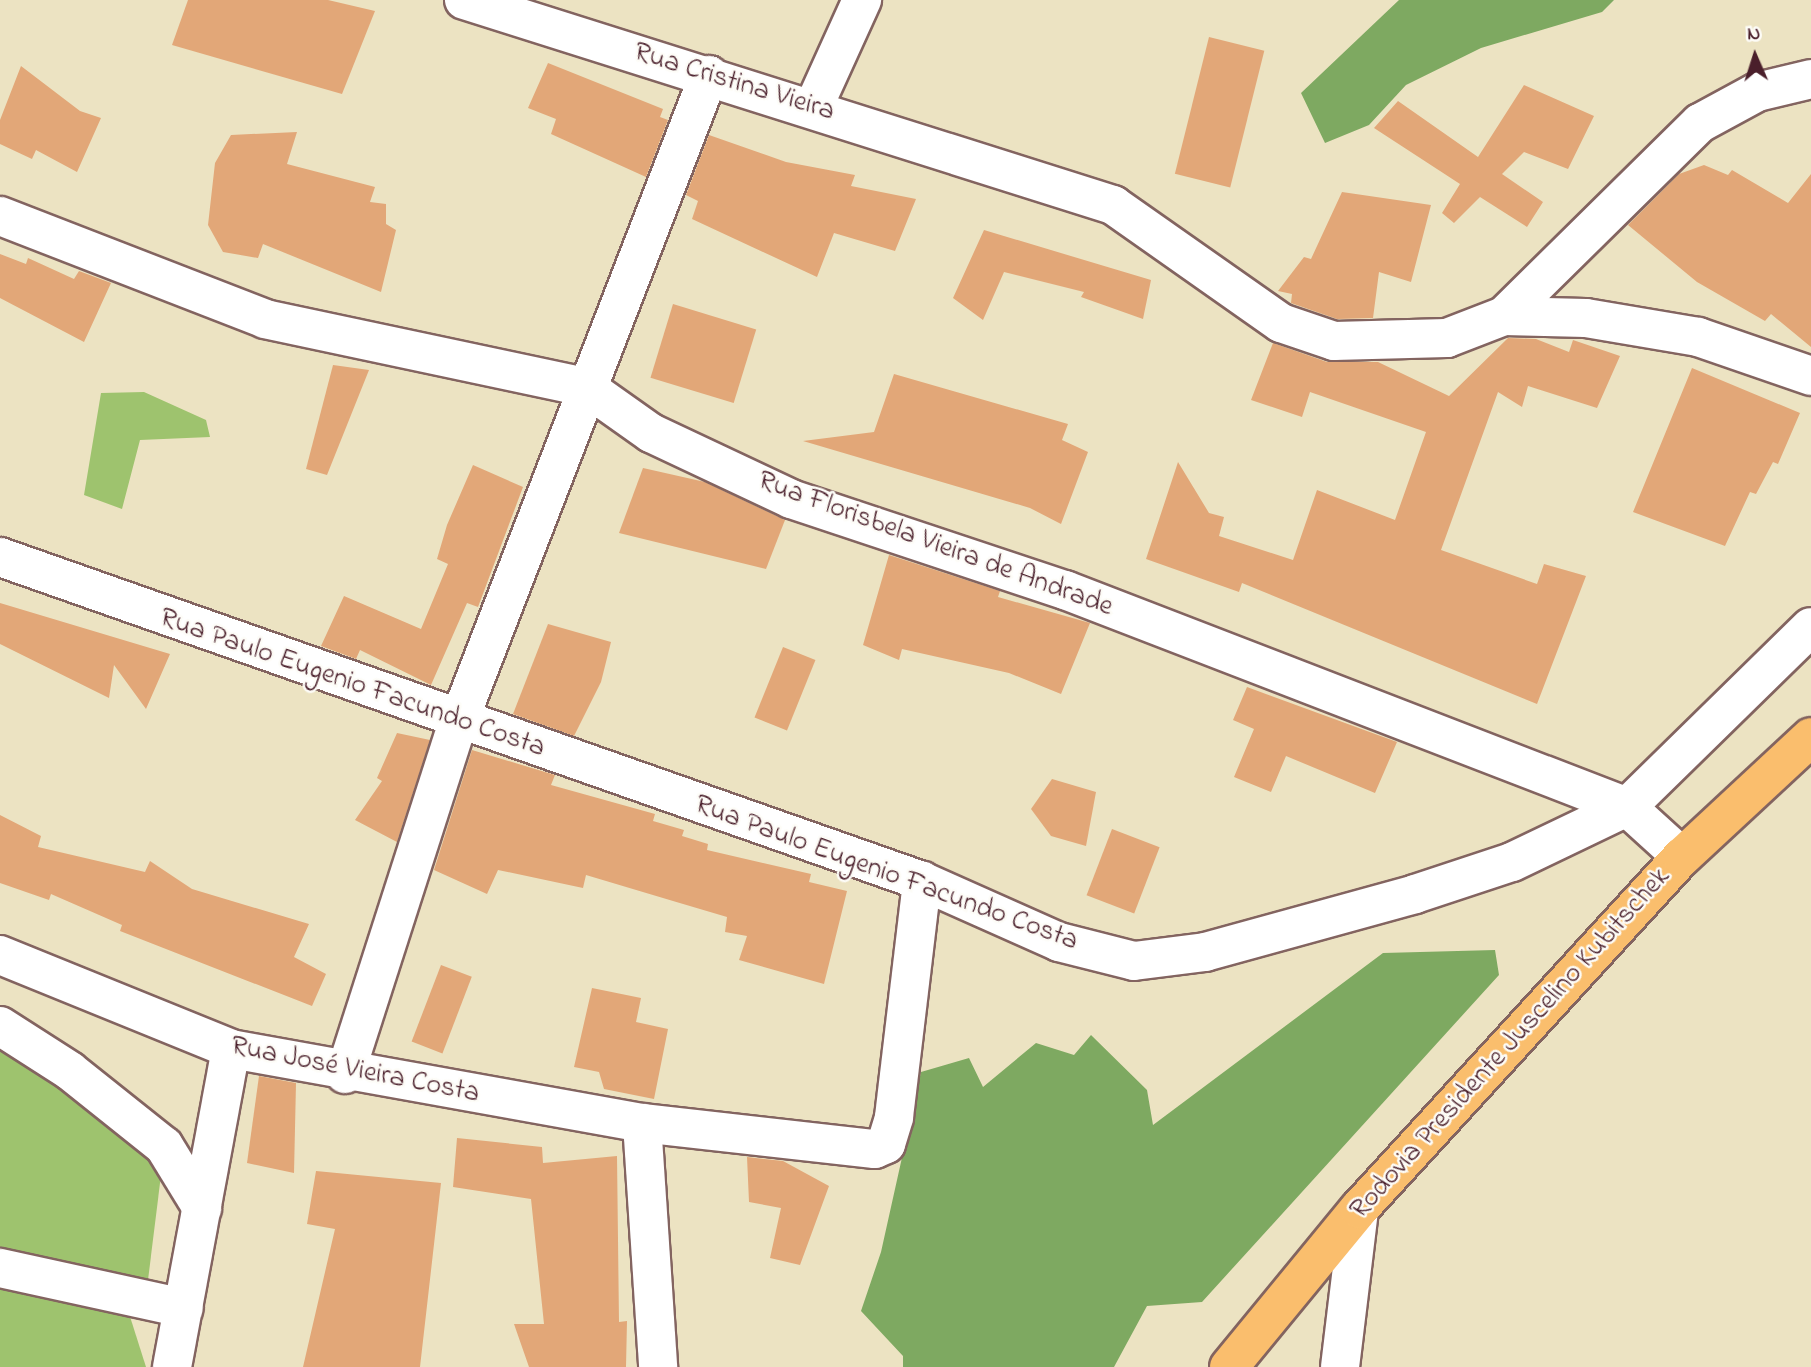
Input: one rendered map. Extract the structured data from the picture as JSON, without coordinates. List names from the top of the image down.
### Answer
{
  "streets": {
    "highway": ["Rodovia Presidente Juscelino Kubitschek"],
    "street": [
      "Rua Cristina Vieira",
      "Rua Florisbela Vieira de Andrade",
      "Rua Paulo Eugenio Facundo Costa",
      "Rua José Vieira Costa"
    ]
  },
  "crossings": [
    ["Rua Florisbela Vieira de Andrade", "Rua Paulo Eugenio Facundo Costa"],
    ["Rua Paulo Eugenio Facundo Costa", "Rua José Vieira Costa"]
  ],
  "north": "top"
}
